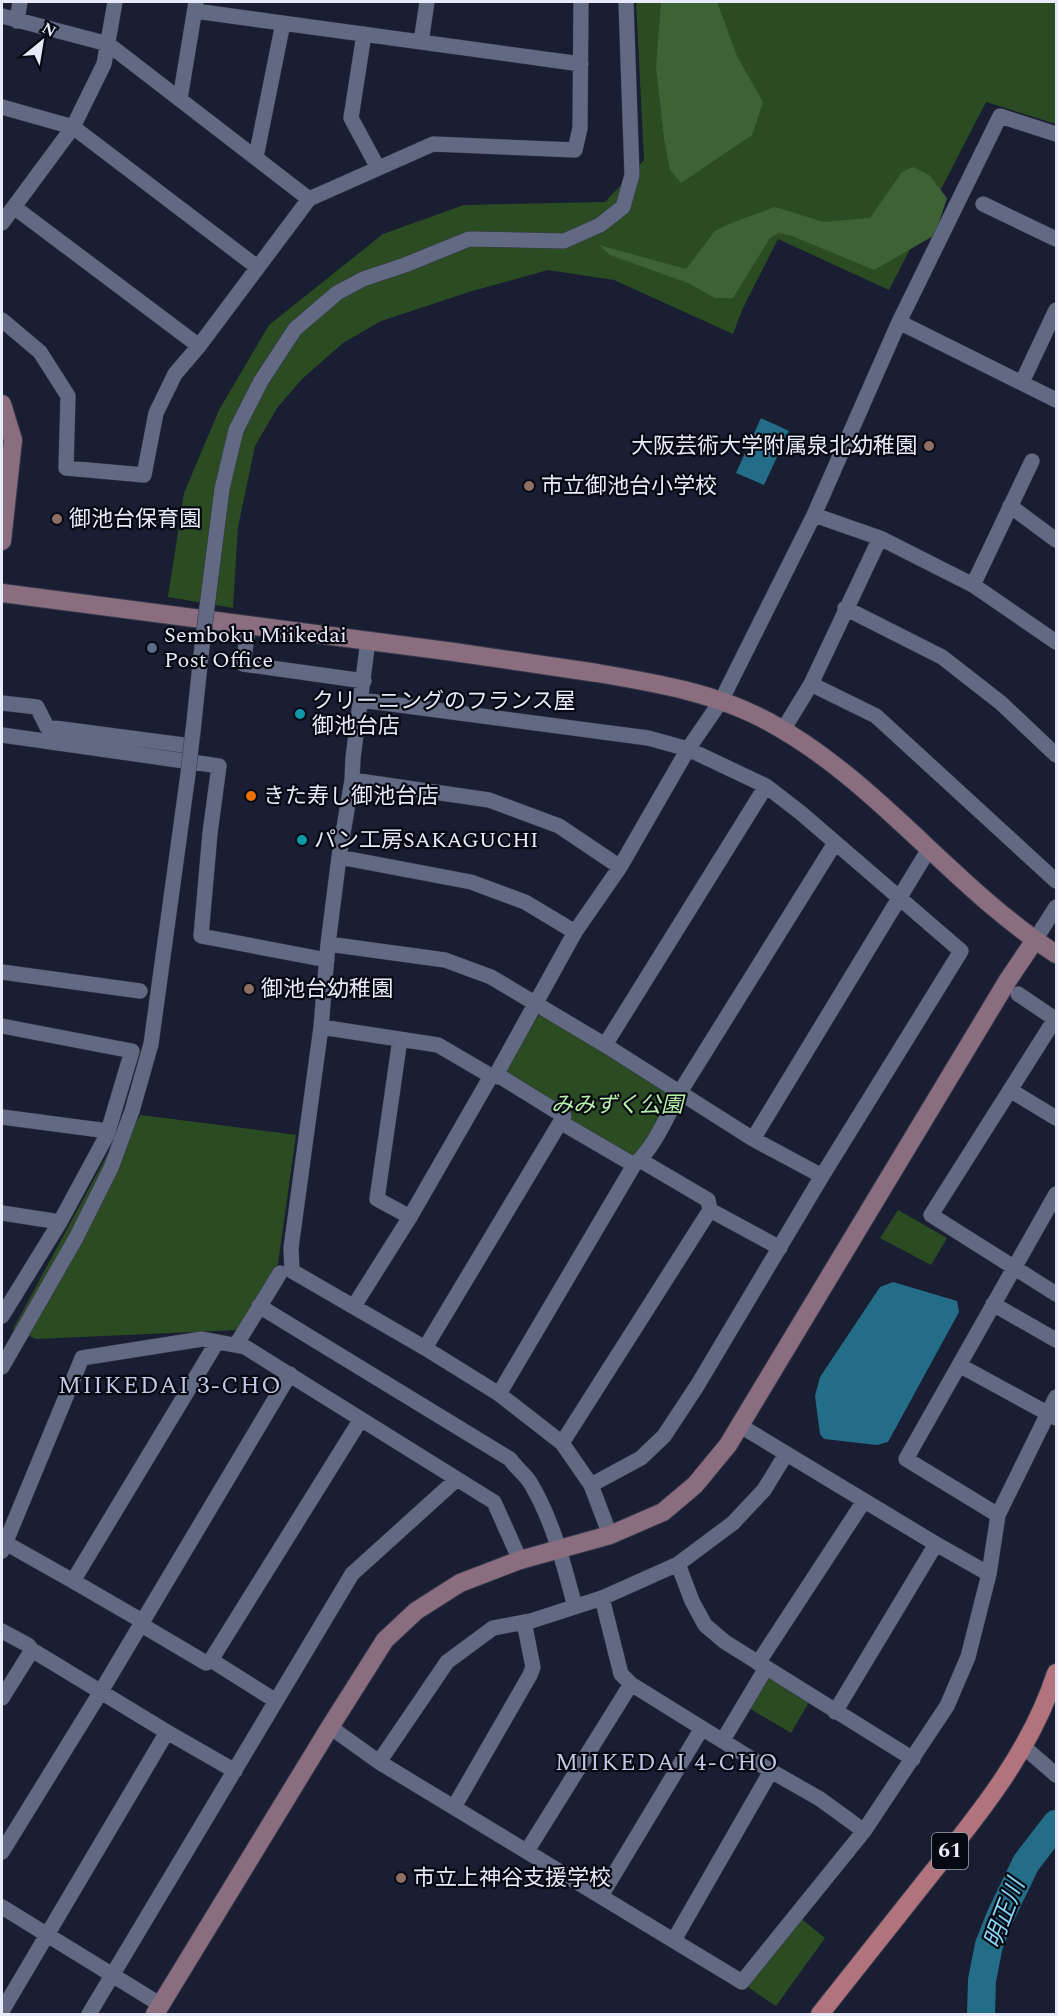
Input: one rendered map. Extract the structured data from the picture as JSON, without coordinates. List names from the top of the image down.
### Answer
{
  "streets": {
    "main road": ["61"]
  },
  "districts": ["MIIKEDAI 3-CHO", "MIIKEDAI 4-CHO"],
  "water": ["明正川"],
  "parks": ["みみずく公園"],
  "places": [
    "大阪芸術大学附属泉北幼稚園",
    "市立御池台小学校",
    "御池台保育園",
    "Semboku Miikedai Post Office",
    "クリーニングのフランス屋 御池台店",
    "きた寿し御池台店",
    "パン工房SAKAGUCHI",
    "御池台幼稚園",
    "市立上神谷支援学校"
  ],
  "north": "top right"
}
